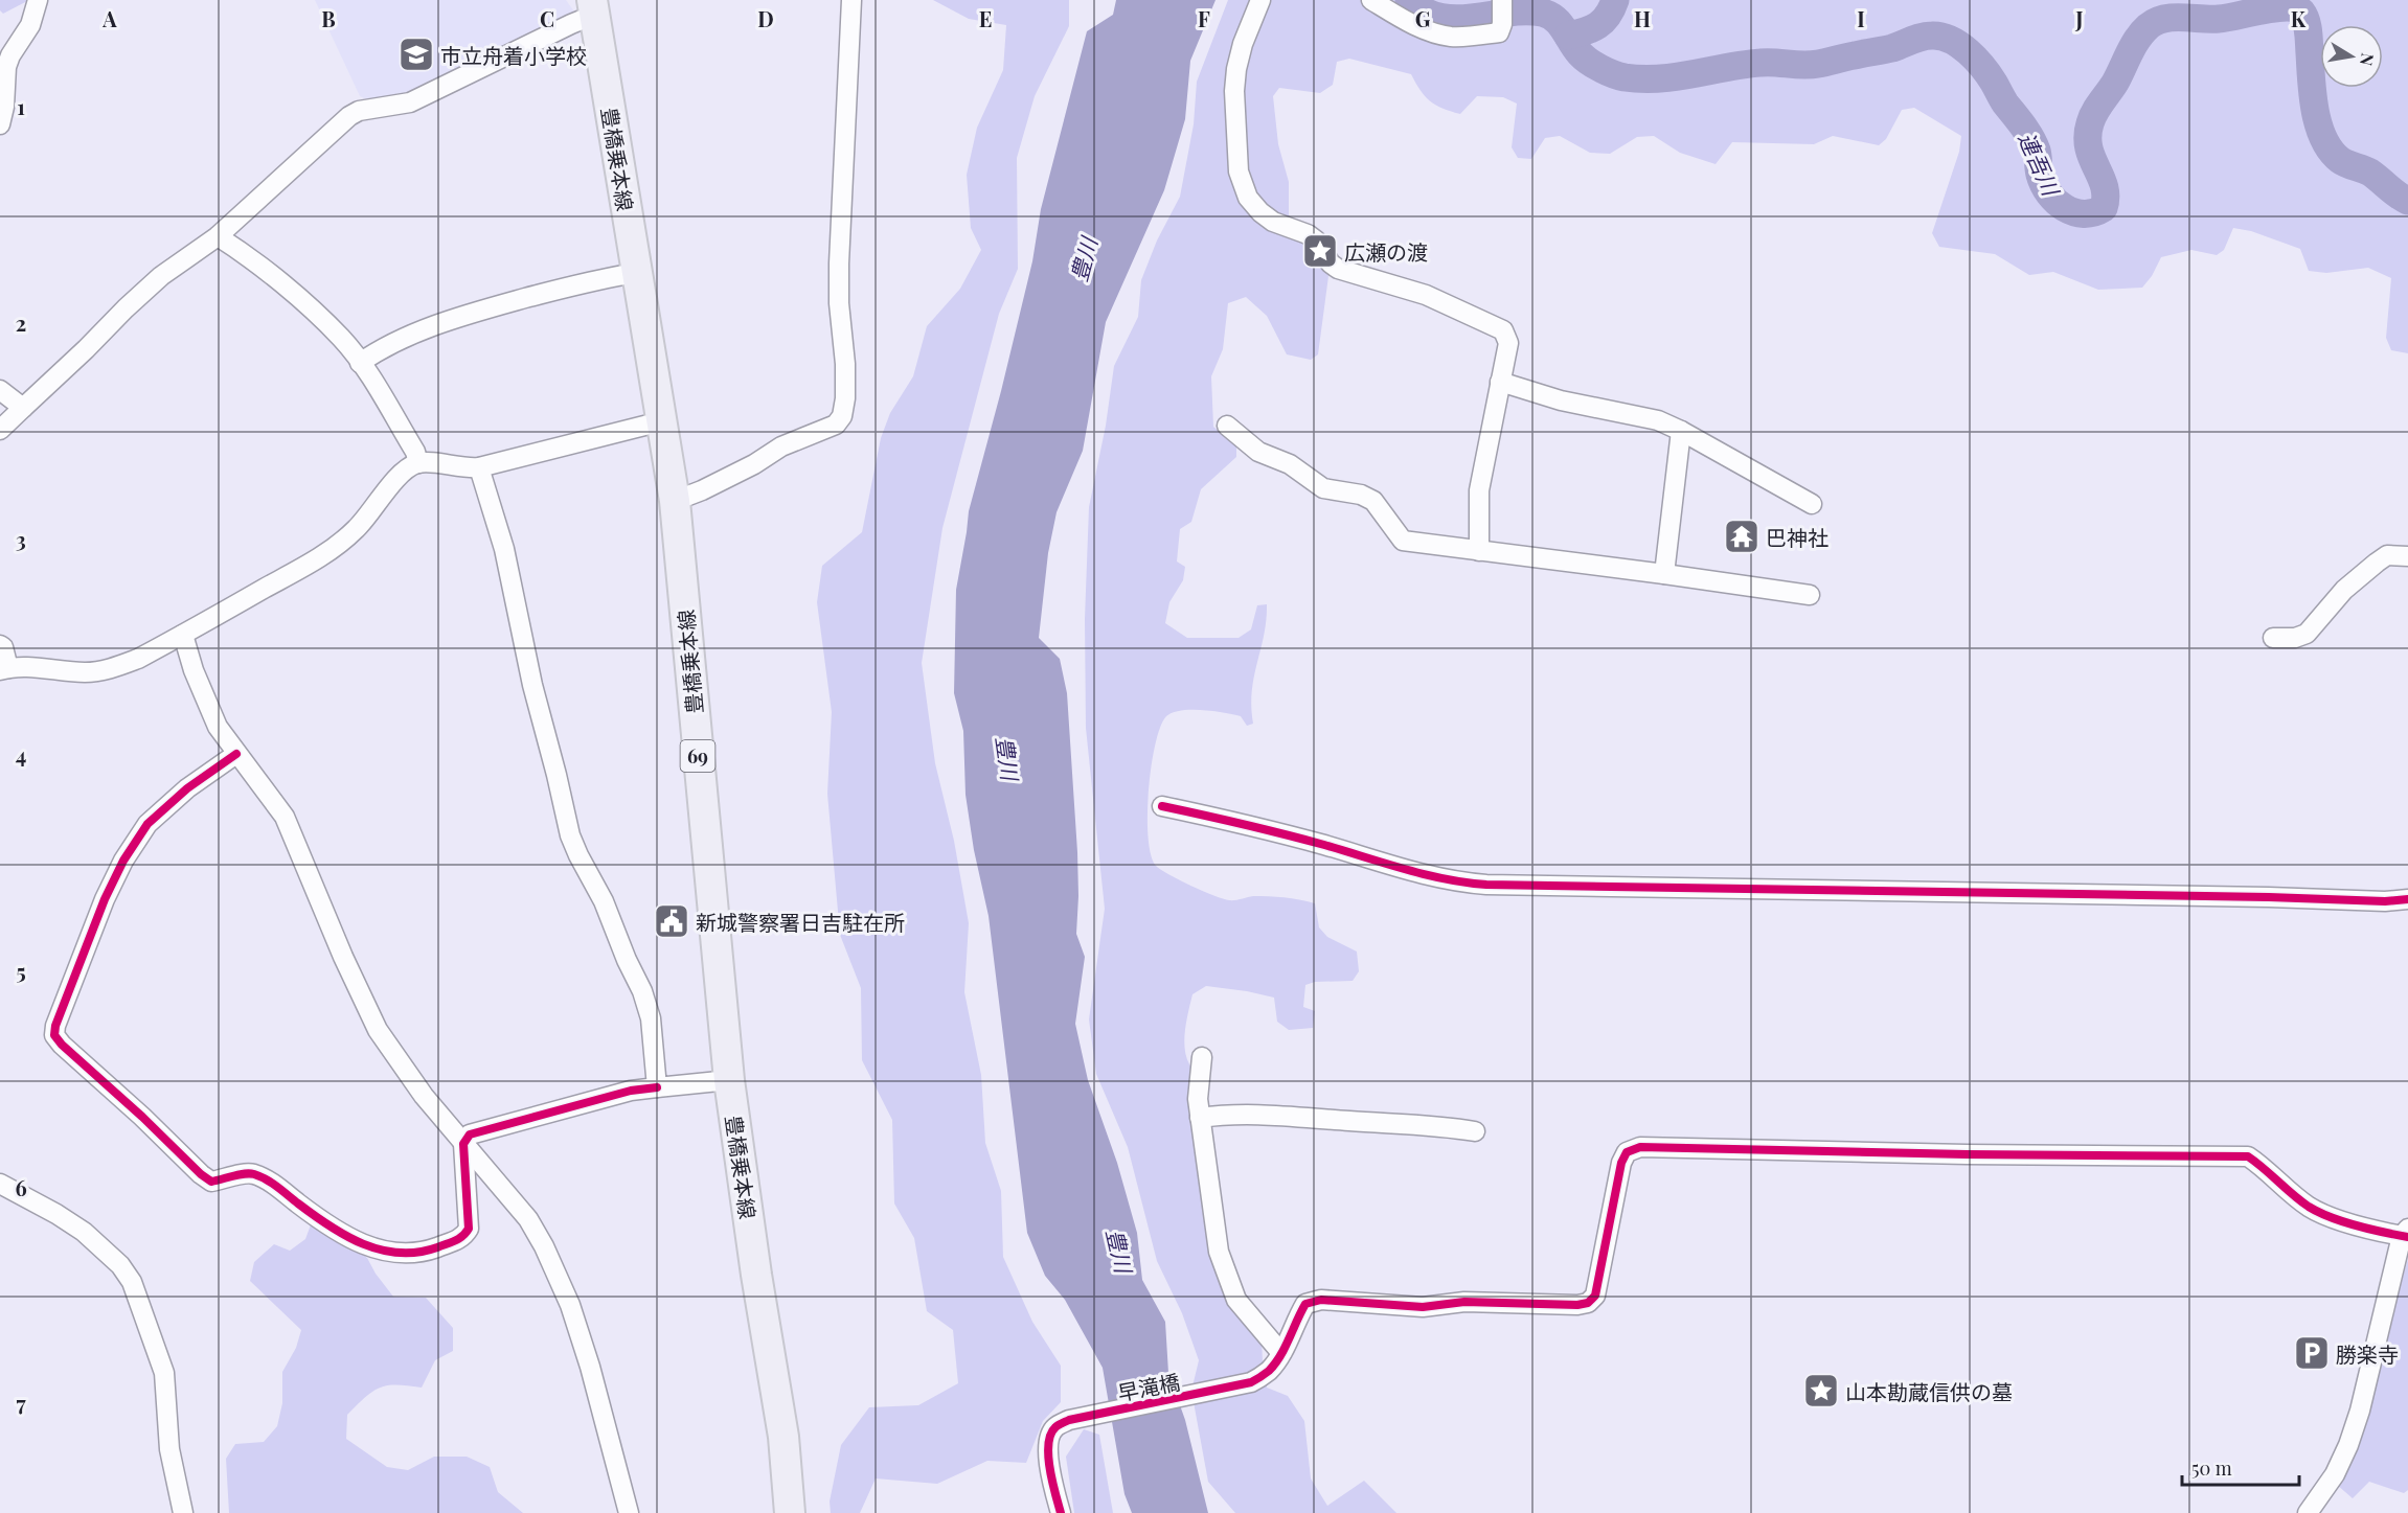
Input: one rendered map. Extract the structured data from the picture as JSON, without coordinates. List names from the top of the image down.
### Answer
{
  "streets": {
    "main road": ["豊橋乗本線", "69"],
    "street": ["早滝橋"]
  },
  "water": ["連吾川", "豊川"],
  "places": {
    "school or university": ["市立舟着小学校"],
    "place": ["広瀬の渡", "山本勘蔵信供の墓"],
    "temple": ["巴神社"],
    "public building": ["新城警察署日吉駐在所"],
    "parking": ["勝楽寺"]
  },
  "scale_bar": "50 m",
  "north": "right",
  "grid": {
    "columns": [
      "A",
      "B",
      "C",
      "D",
      "E",
      "F",
      "G",
      "H",
      "I",
      "J",
      "K"
    ],
    "rows": [
      "1",
      "2",
      "3",
      "4",
      "5",
      "6",
      "7"
    ]
  }
}
